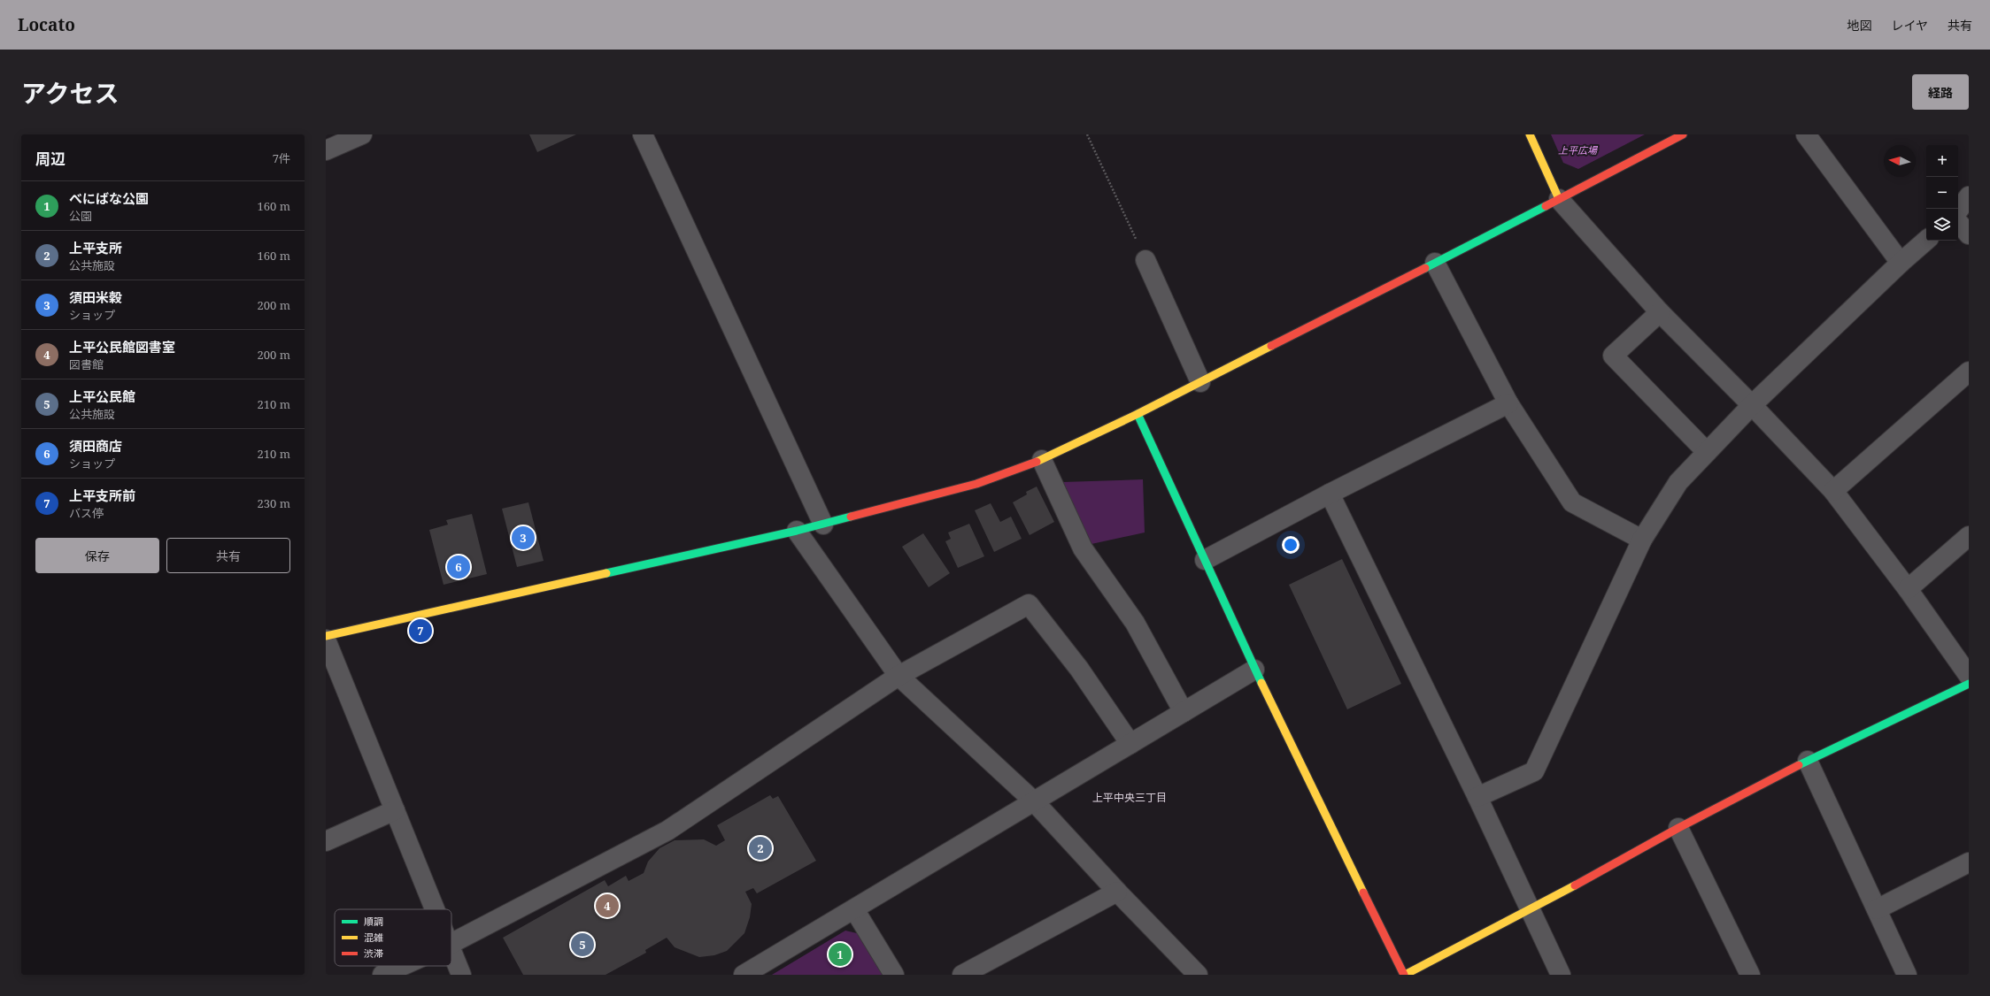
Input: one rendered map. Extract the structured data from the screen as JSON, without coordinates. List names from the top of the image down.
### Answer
{
  "districts": ["上平中央三丁目"],
  "parks": ["上平広場"],
  "legend": ["順調", "混雑", "渋滞"],
  "north": "left",
  "page": {
    "header": "Locato",
    "nav": ["地図", "レイヤ", "共有"],
    "title": "アクセス",
    "buttons": [
      "経路",
      ["保存", "共有"]
    ],
    "heading": ["周辺", "7件"],
    "map_buttons": ["+", "−"],
    "list": [
      {
        "mark": "1",
        "name": "べにばな公園",
        "note": "公園",
        "value": "160 m"
      },
      {
        "mark": "2",
        "name": "上平支所",
        "note": "公共施設",
        "value": "160 m"
      },
      {
        "mark": "3",
        "name": "須田米穀",
        "note": "ショップ",
        "value": "200 m"
      },
      {
        "mark": "4",
        "name": "上平公民館図書室",
        "note": "図書館",
        "value": "200 m"
      },
      {
        "mark": "5",
        "name": "上平公民館",
        "note": "公共施設",
        "value": "210 m"
      },
      {
        "mark": "6",
        "name": "須田商店",
        "note": "ショップ",
        "value": "210 m"
      },
      {
        "mark": "7",
        "name": "上平支所前",
        "note": "バス停",
        "value": "230 m"
      }
    ],
    "pins": [
      "3",
      "6",
      "7",
      "2",
      "4",
      "5",
      "1"
    ]
  }
}
